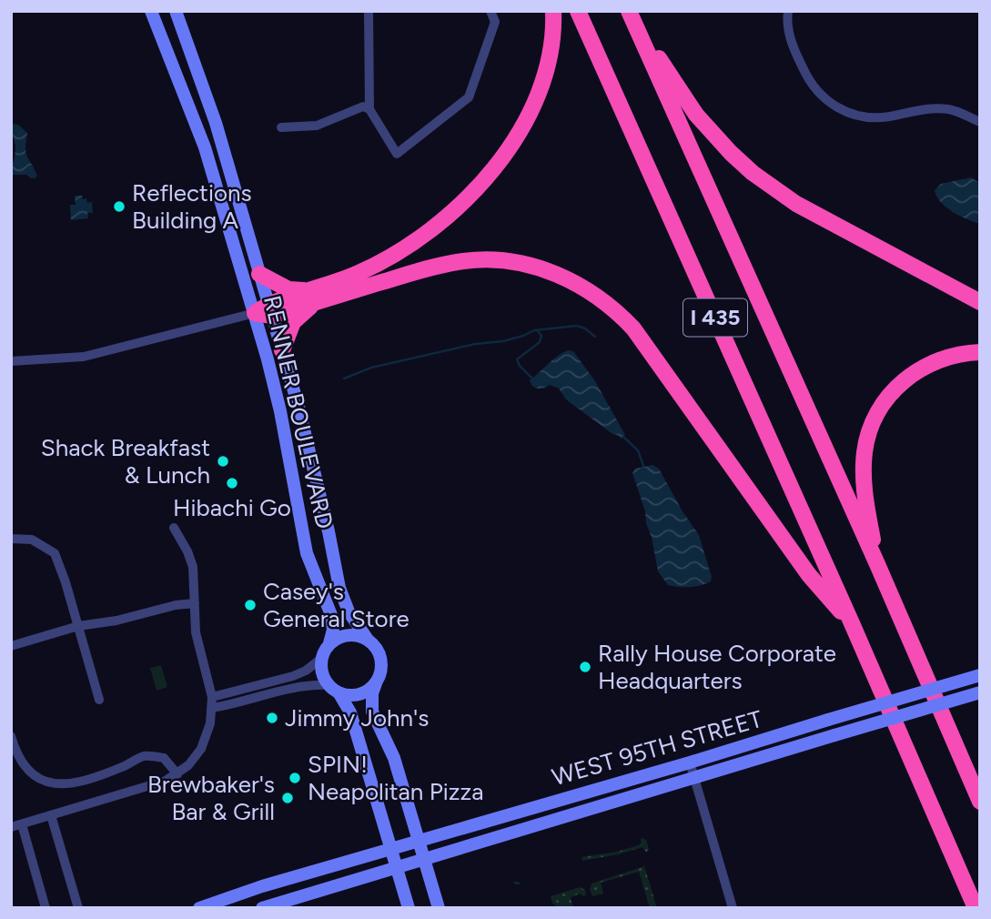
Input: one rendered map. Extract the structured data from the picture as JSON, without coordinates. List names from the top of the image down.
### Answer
{
  "streets": {
    "highway": ["I 435"],
    "main road": ["RENNER BOULEVARD", "WEST 95TH STREET"]
  },
  "places": [
    "Reflections Building A",
    "Shack Breakfast & Lunch",
    "Hibachi Go",
    "Casey's General Store",
    "Rally House Corporate Headquarters",
    "Jimmy John's",
    "SPIN! Neapolitan Pizza",
    "Brewbaker's Bar & Grill"
  ]
}
